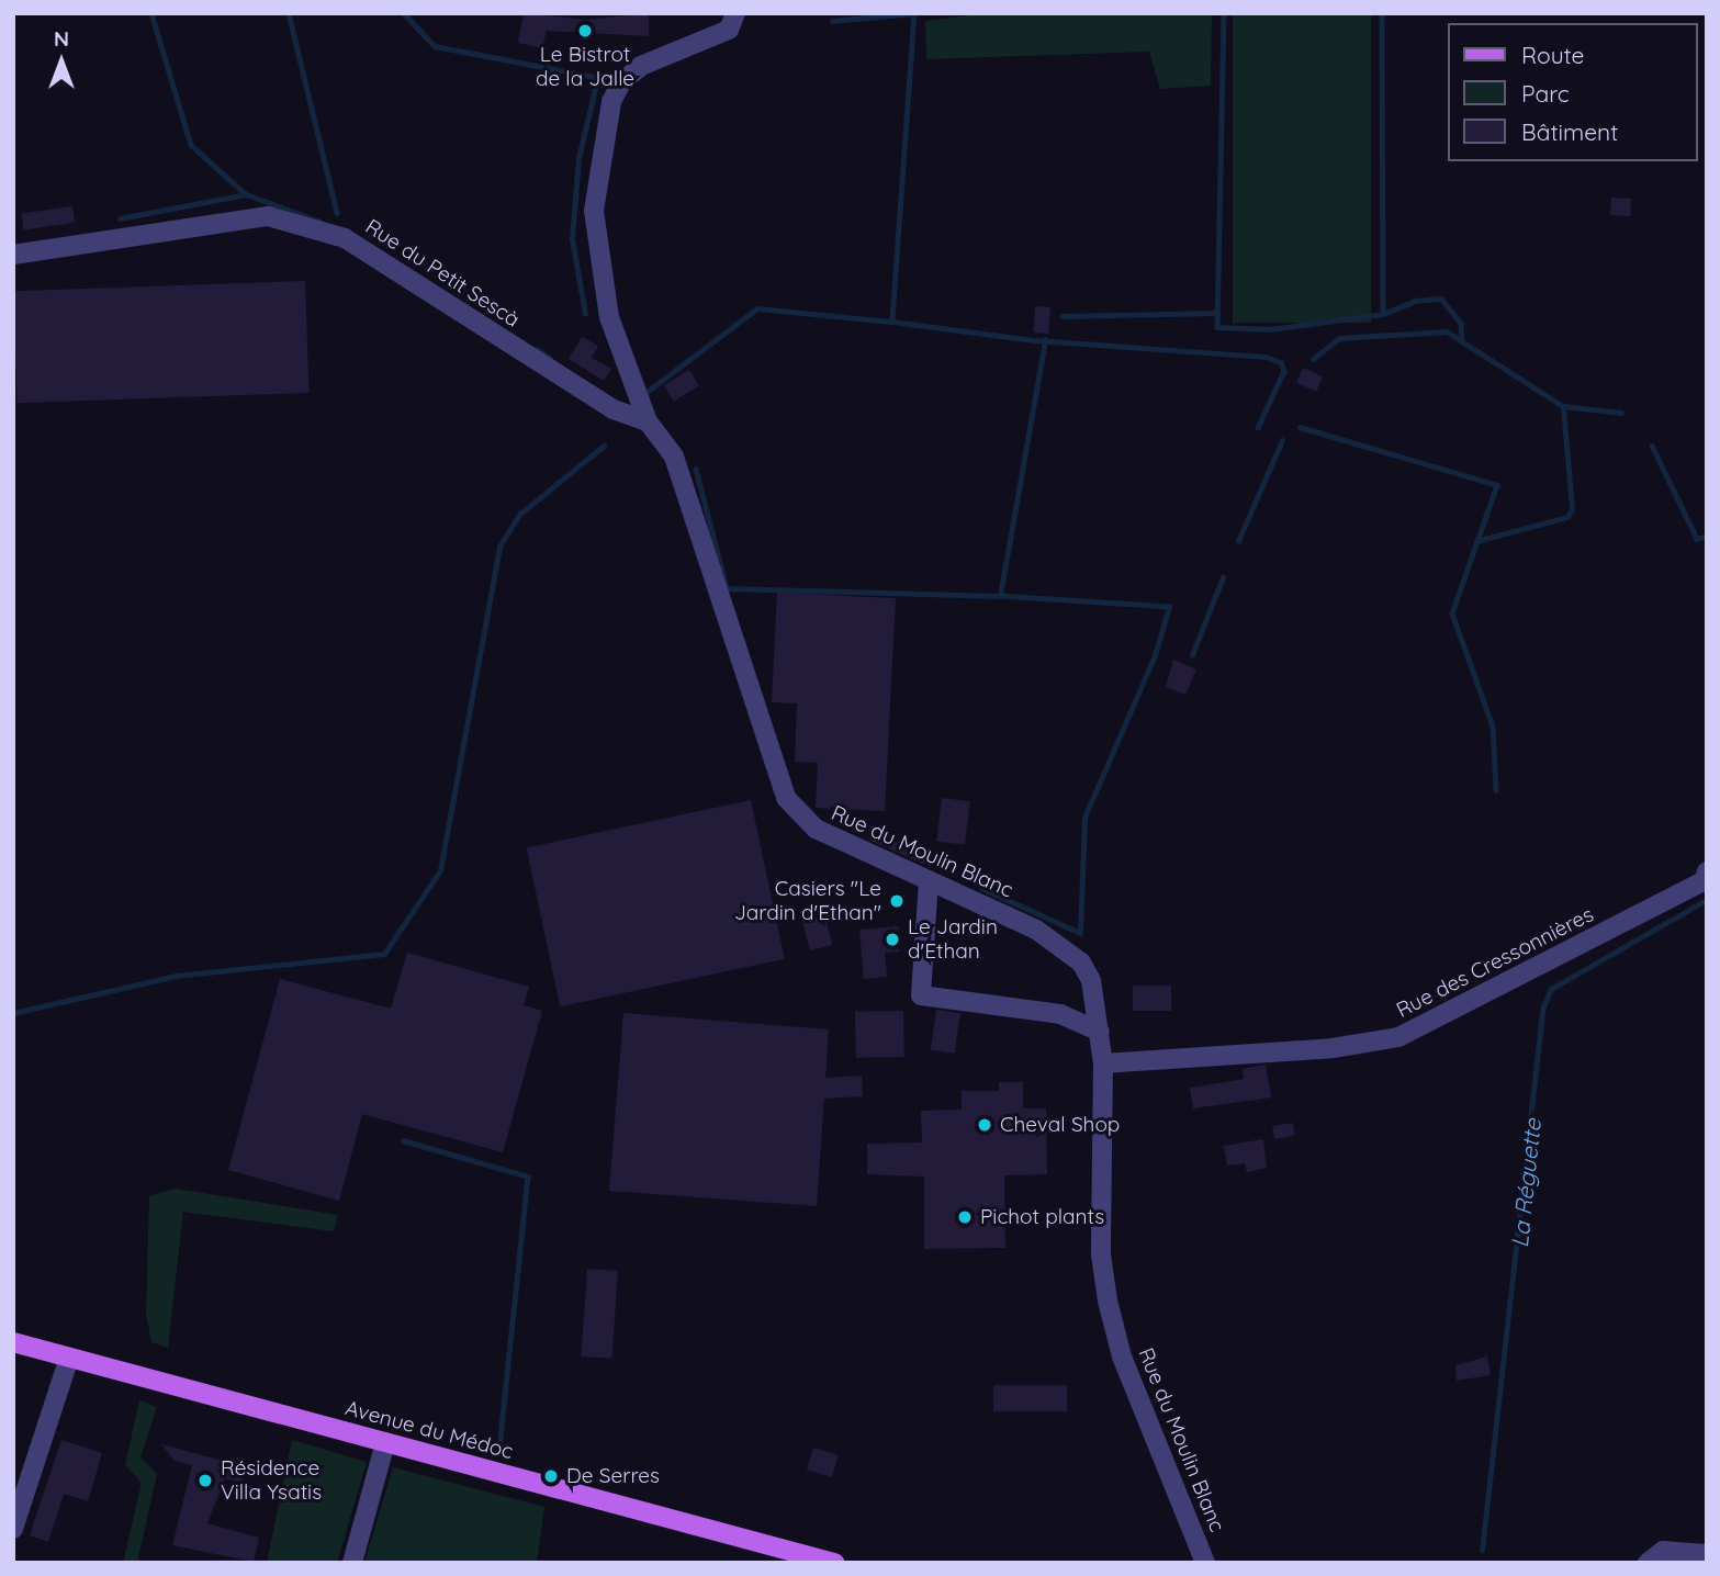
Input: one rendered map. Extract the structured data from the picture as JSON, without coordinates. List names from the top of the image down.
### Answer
{
  "streets": {
    "main road": ["Avenue du Médoc"],
    "street": ["Rue du Petit Sescà", "Rue du Moulin Blanc", "Rue des Cressonnières"]
  },
  "crossings": [
    ["Rue du Petit Sescà", "Rue du Moulin Blanc"],
    ["Rue du Moulin Blanc", "Rue des Cressonnières"]
  ],
  "water": ["La Réguette"],
  "places": [
    "Le Bistrot de la Jalle",
    "Casiers \"Le Jardin d'Ethan\"",
    "Le Jardin d'Ethan",
    "Cheval Shop",
    "Pichot plants",
    "De Serres",
    "Résidence Villa Ysatis"
  ],
  "legend": ["Route", "Parc", "Bâtiment"],
  "north": "top"
}
